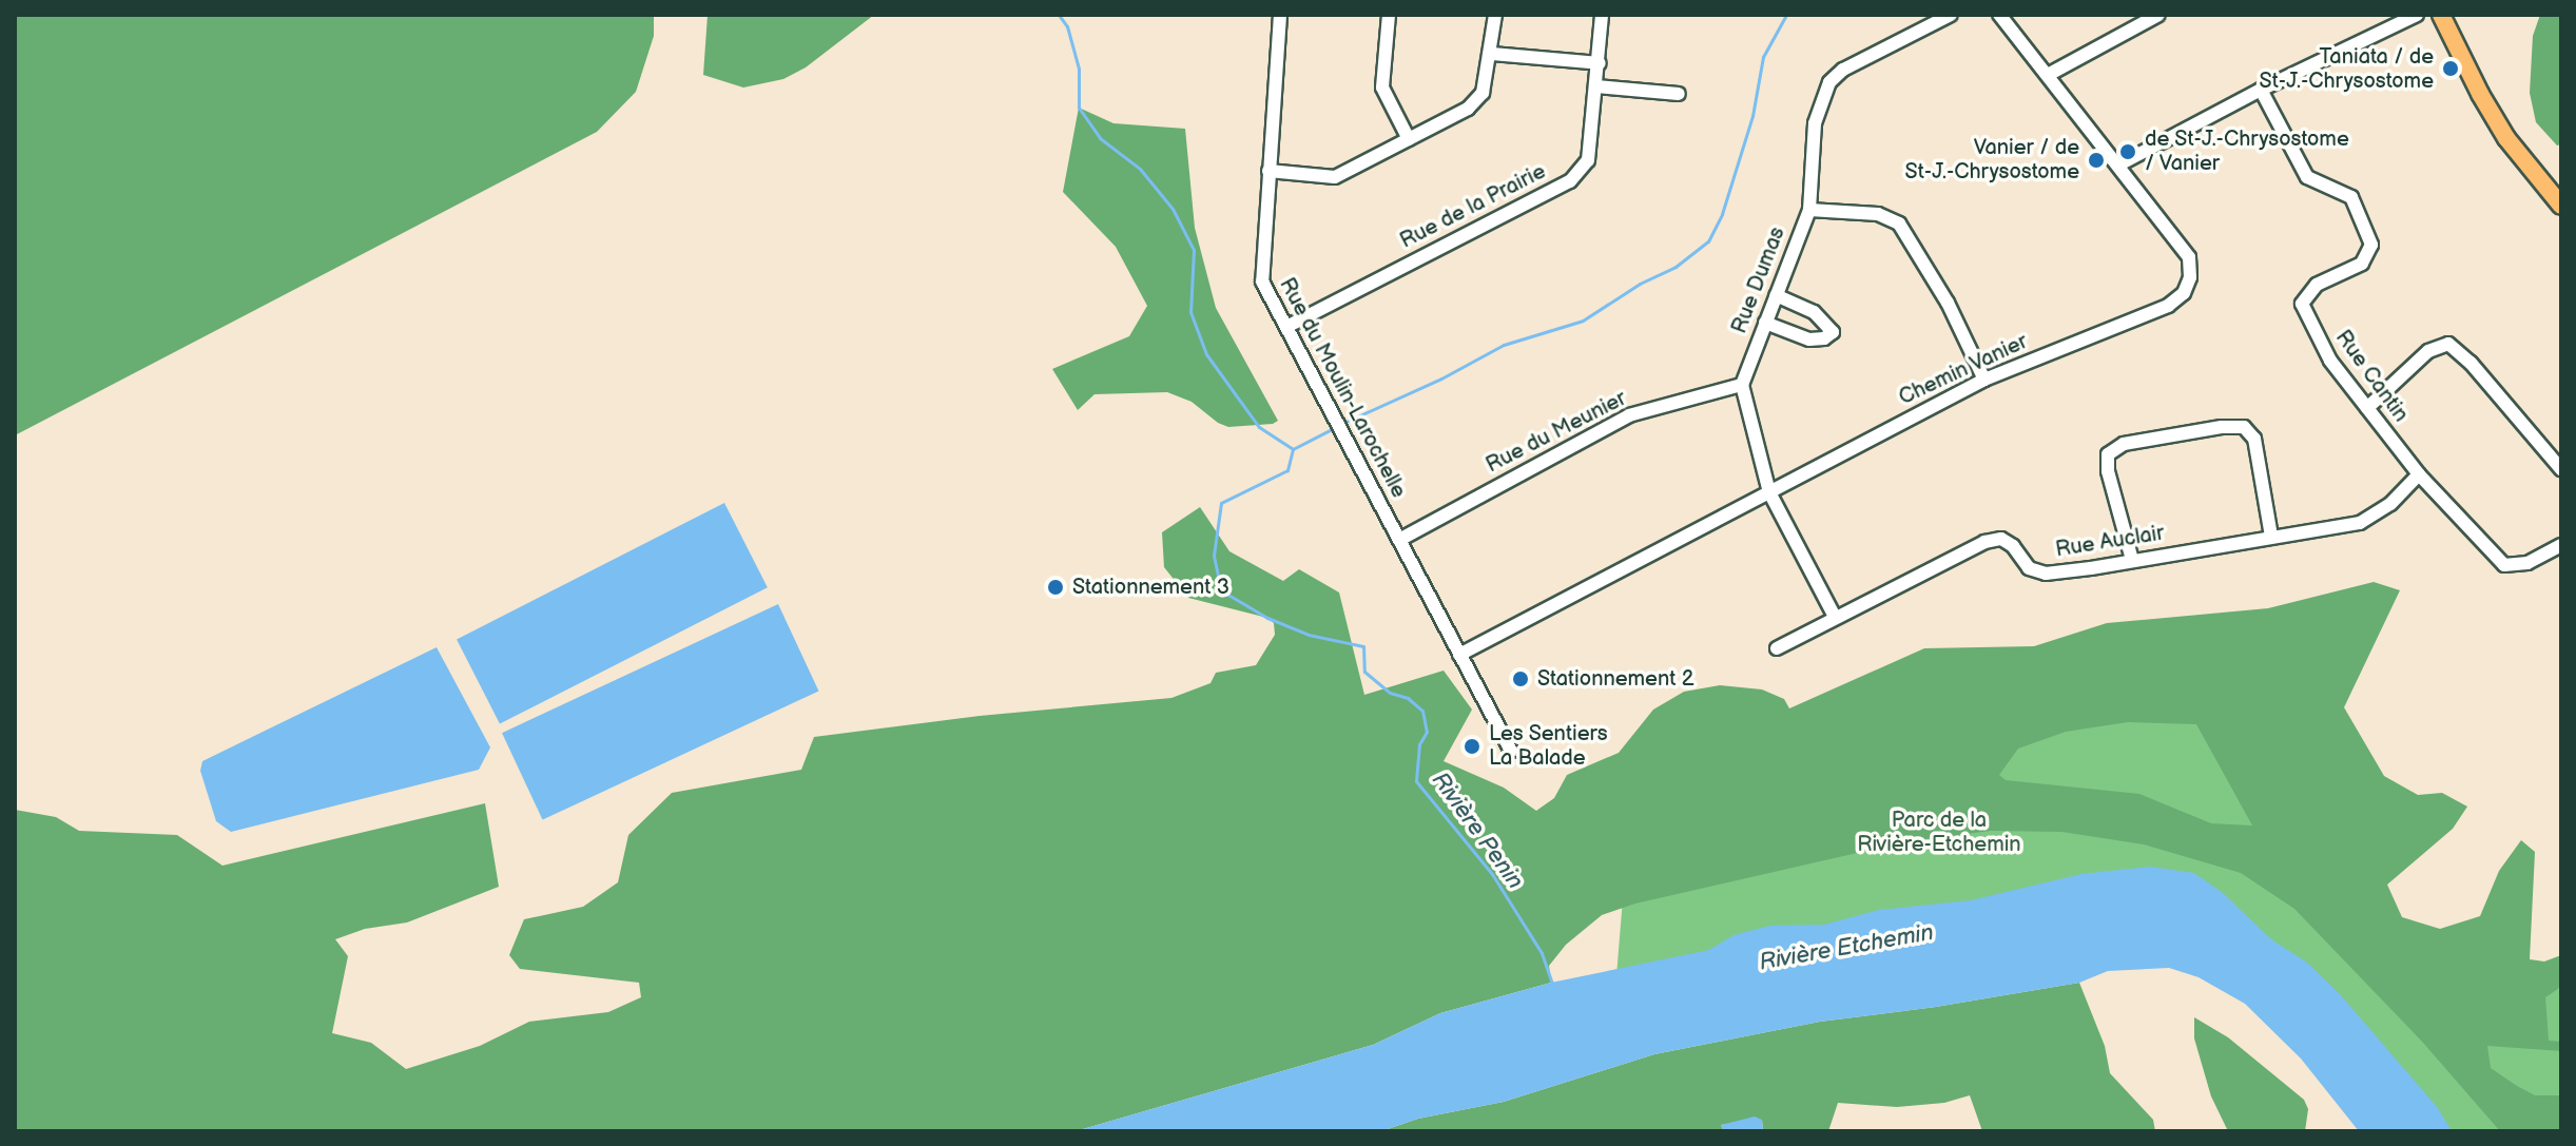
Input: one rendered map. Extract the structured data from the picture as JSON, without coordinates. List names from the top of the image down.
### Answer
{
  "streets": {
    "street": [
      "Rue de la Prairie",
      "Rue Dumas",
      "Chemin Vanier",
      "Rue Cantin",
      "Rue du Moulin-Larochelle",
      "Rue du Meunier",
      "Rue Auclair"
    ]
  },
  "crossings": [
    ["Rue de la Prairie", "Rue du Moulin-Larochelle"],
    ["Rue Dumas", "Rue du Meunier"],
    ["Chemin Vanier", "Rue du Moulin-Larochelle"],
    ["Rue Cantin", "Rue Auclair"],
    ["Rue du Moulin-Larochelle", "Rue du Meunier"]
  ],
  "water": ["Rivière Penin", "Rivière Etchemin"],
  "parks": ["Parc de la Rivière-Etchemin"],
  "places": [
    "Taniata / de St-J.-Chrysostome",
    "de St-J.-Chrysostome / Vanier",
    "Vanier / de St-J.-Chrysostome",
    "Stationnement 3",
    "Stationnement 2",
    "Les Sentiers La Balade"
  ]
}
